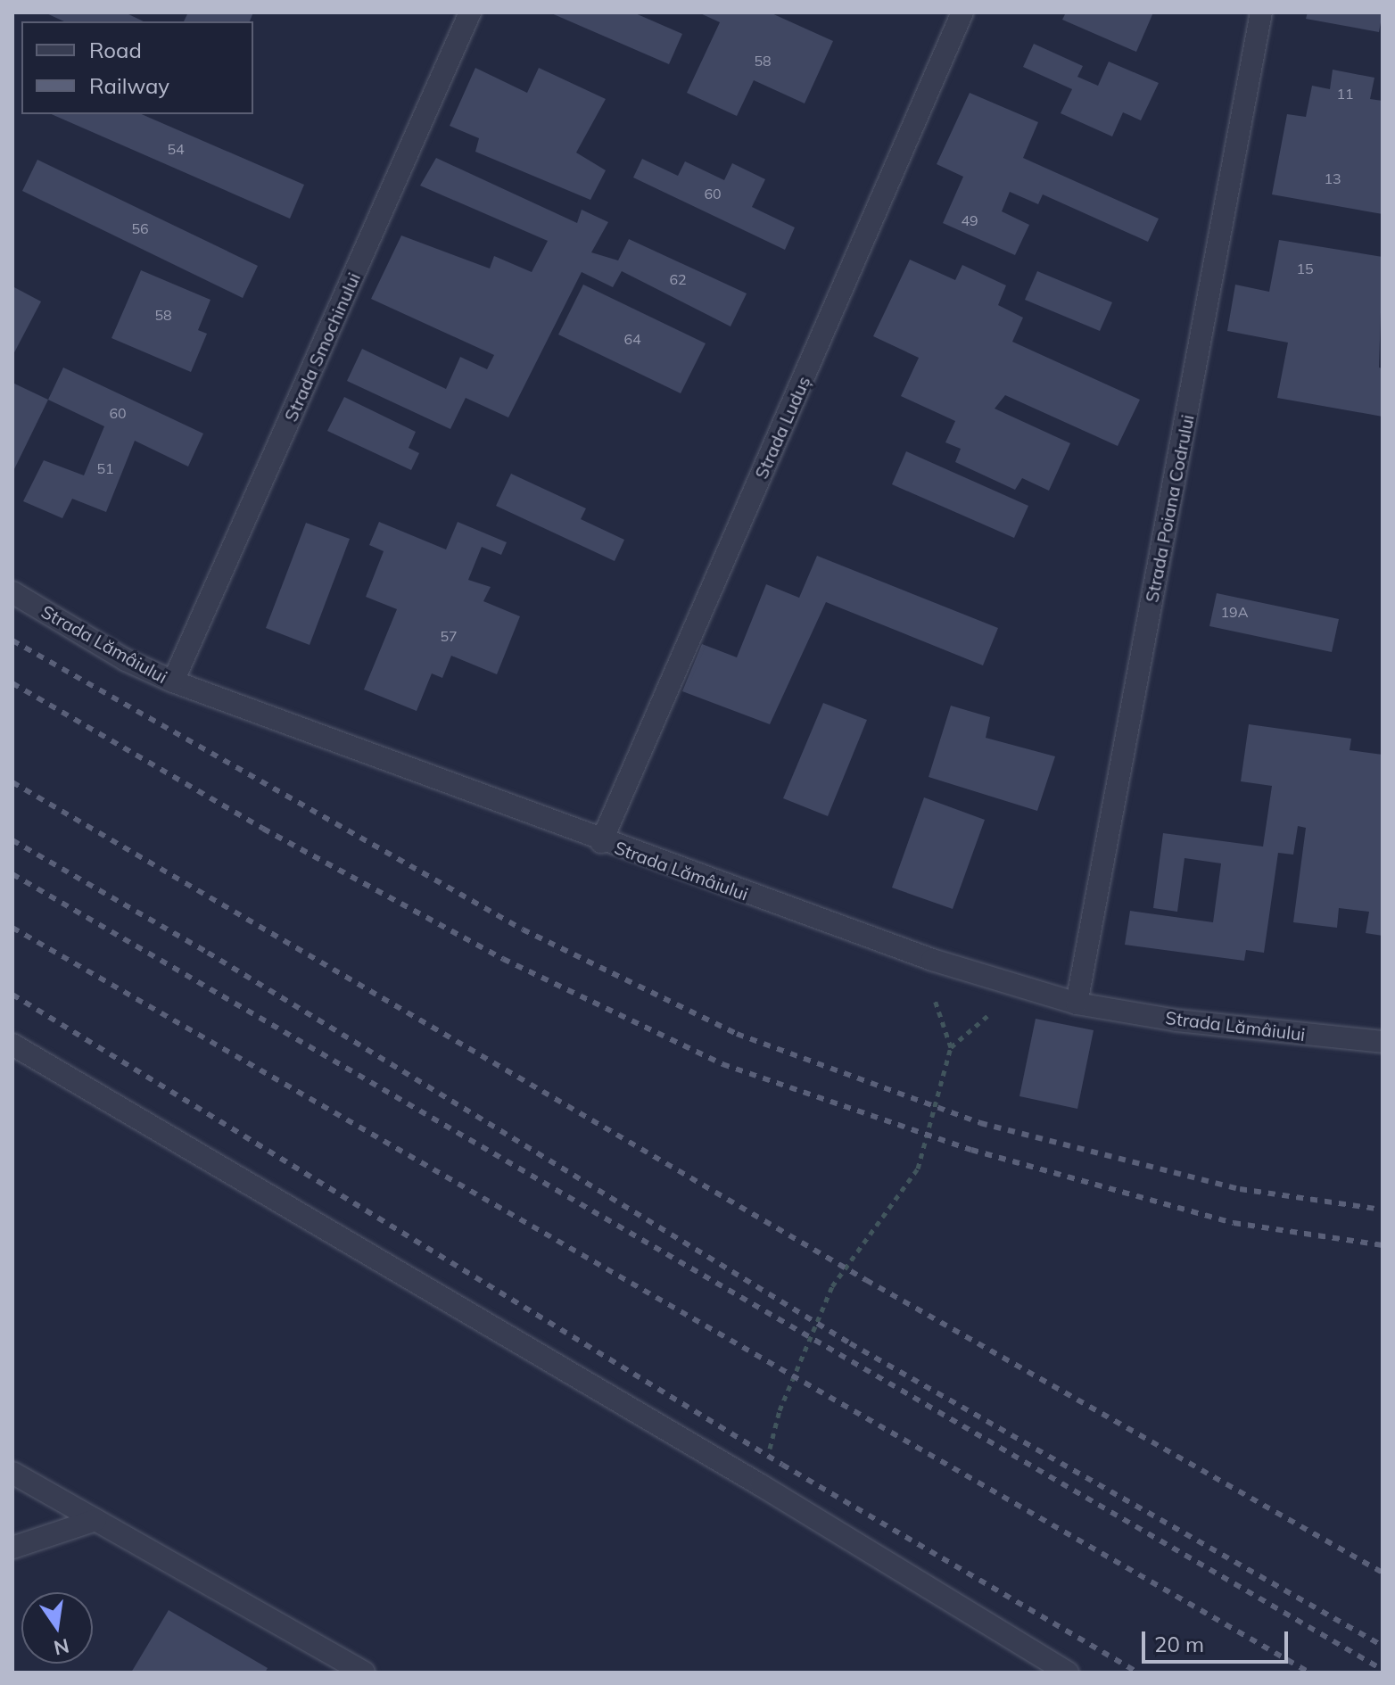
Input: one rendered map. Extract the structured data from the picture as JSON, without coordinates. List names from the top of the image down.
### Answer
{
  "streets": {
    "street": [
      "Strada Smochinului",
      "Strada Luduș",
      "Strada Poiana Codrului",
      "Strada Lămâiului"
    ]
  },
  "crossings": [
    ["Strada Smochinului", "Strada Lămâiului"],
    ["Strada Luduș", "Strada Lămâiului"],
    ["Strada Poiana Codrului", "Strada Lămâiului"]
  ],
  "house_numbers": [
    "58",
    "11",
    "54",
    "13",
    "60",
    "49",
    "56",
    "15",
    "62",
    "58",
    "64",
    "60",
    "51",
    "19A",
    "57"
  ],
  "legend": ["Road", "Railway"],
  "scale_bar": "20 m",
  "north": "bottom"
}
